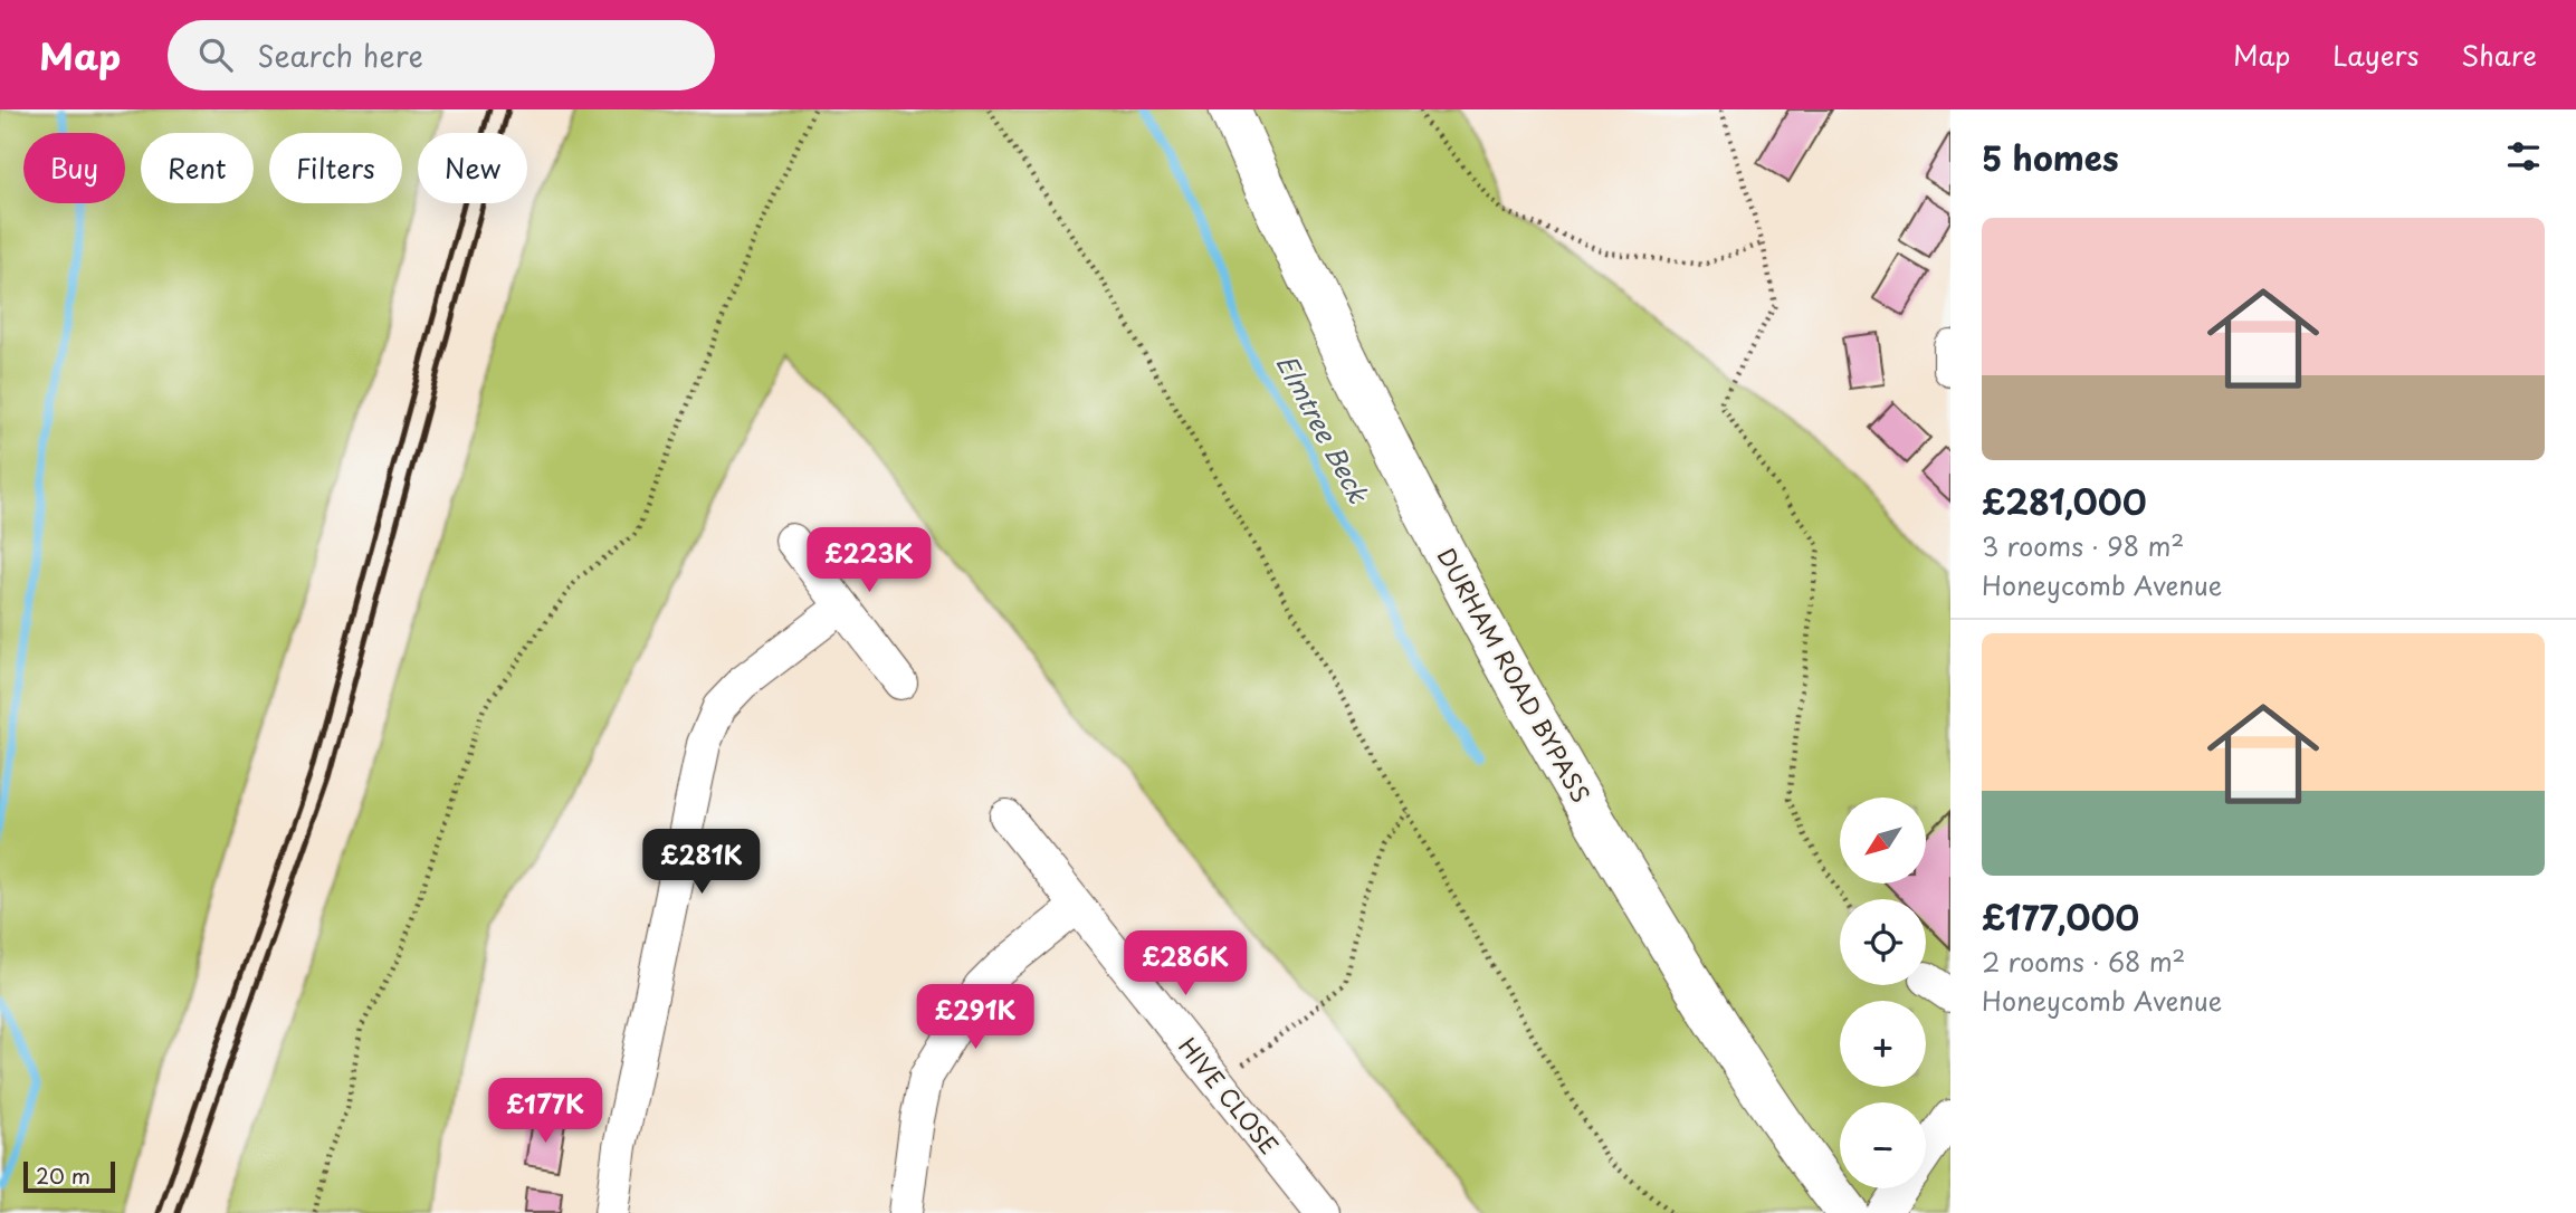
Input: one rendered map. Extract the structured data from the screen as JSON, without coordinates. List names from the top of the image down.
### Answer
{
  "streets": {
    "main road": ["DURHAM ROAD BYPASS"],
    "street": ["HIVE CLOSE"]
  },
  "water": ["Elmtree Beck"],
  "scale_bar": "20 m",
  "north": "bottom left",
  "page": {
    "header": "Map",
    "search": "Search here",
    "nav": ["Map", "Layers", "Share"],
    "heading": "5 homes",
    "chip": [
      "Buy",
      "Rent",
      "Filters",
      "New"
    ],
    "list": [
      {
        "name": "£281,000",
        "note": "3 rooms · 98 m² · Honeycomb Avenue"
      },
      {
        "name": "£177,000",
        "note": "2 rooms · 68 m² · Honeycomb Avenue"
      }
    ],
    "price": [
      "£223K",
      "£281K",
      "£286K",
      "£291K",
      "£177K"
    ],
    "map_buttons": ["+", "−"],
    "scale": "20 m"
  }
}
